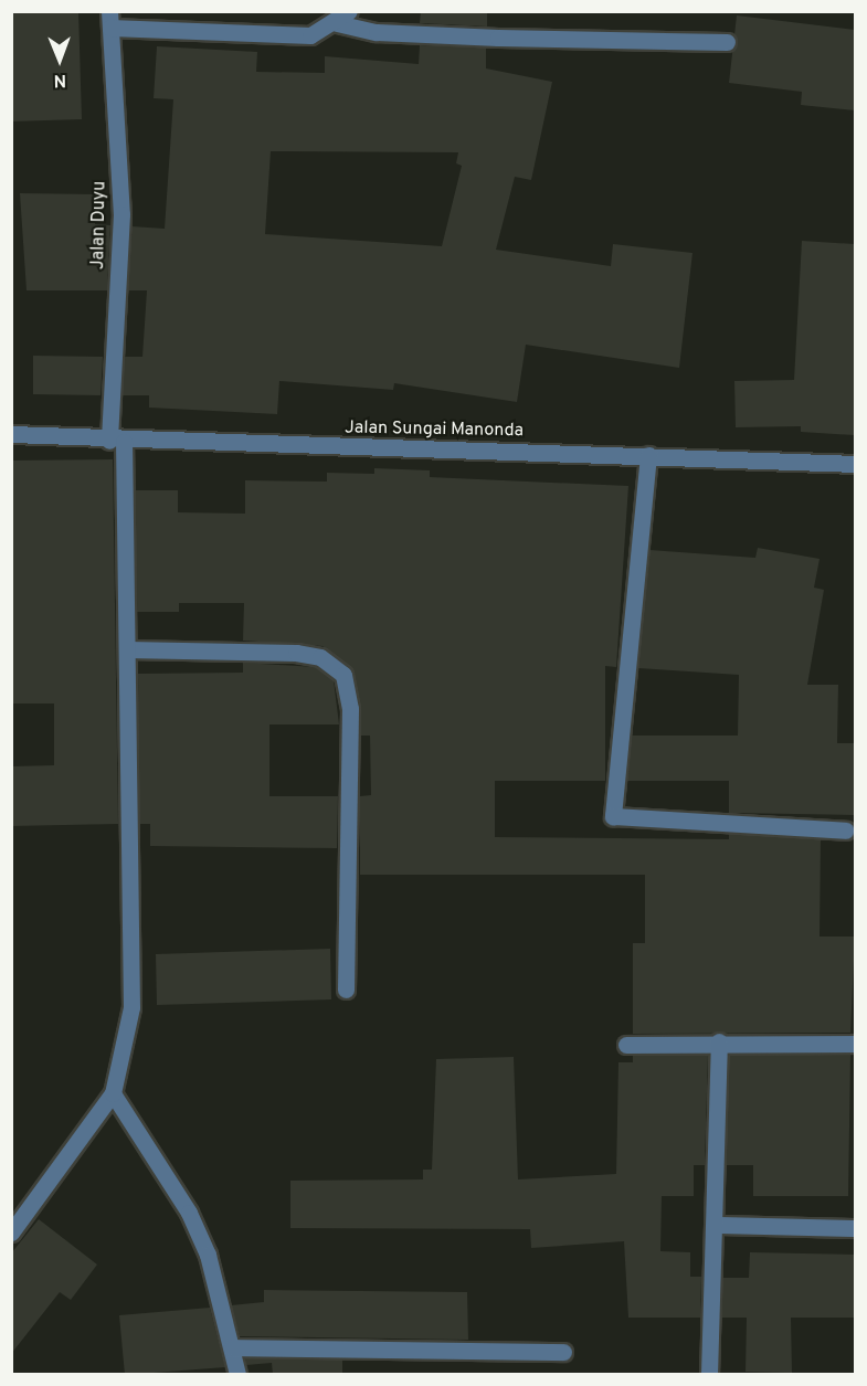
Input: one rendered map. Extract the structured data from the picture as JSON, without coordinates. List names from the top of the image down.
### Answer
{
  "streets": {
    "street": ["Jalan Duyu", "Jalan Sungai Manonda"]
  },
  "crossings": [
    ["Jalan Duyu", "Jalan Sungai Manonda"]
  ],
  "north": "bottom"
}
